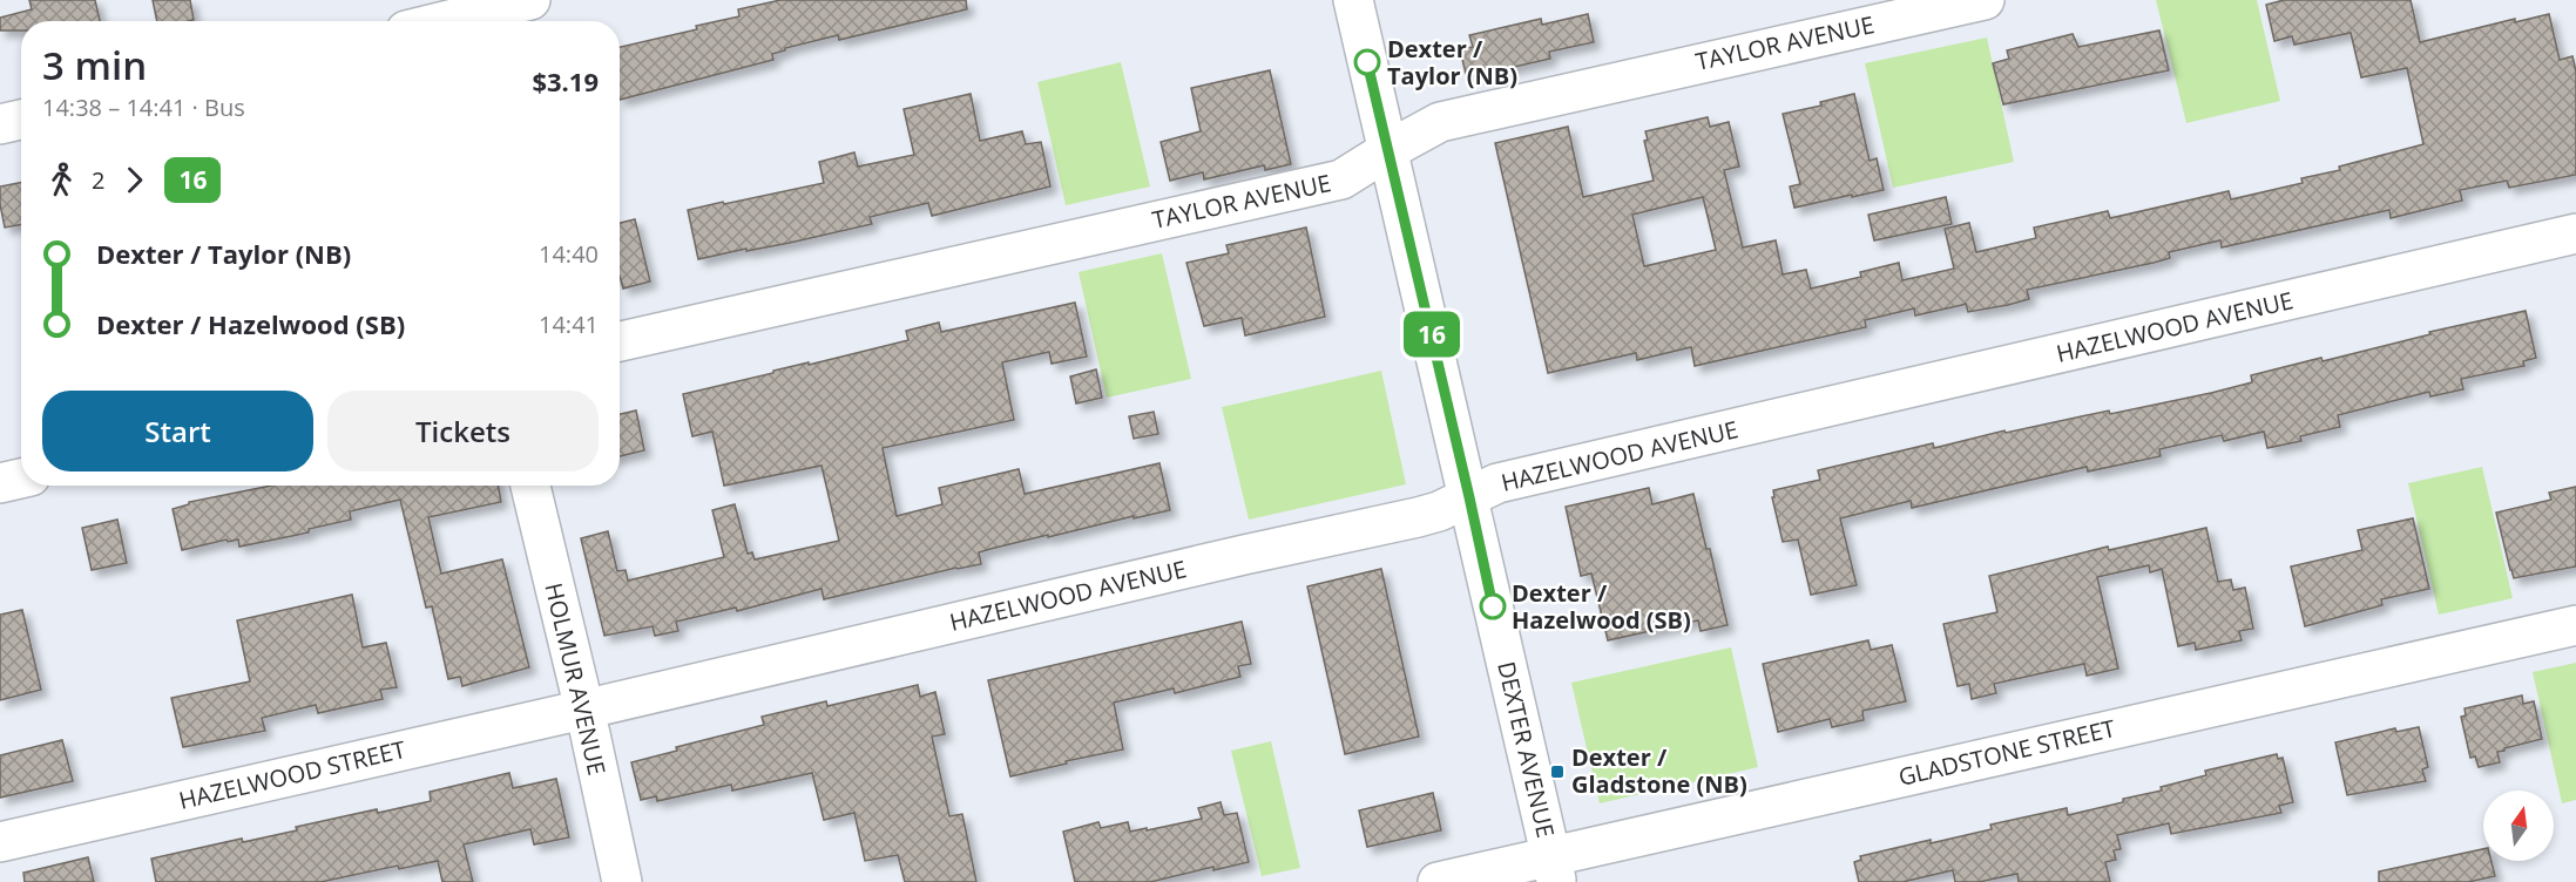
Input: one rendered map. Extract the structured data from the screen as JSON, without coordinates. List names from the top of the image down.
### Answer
{
  "streets": {
    "street": [
      "TAYLOR AVENUE",
      "HAZELWOOD AVENUE",
      "HOLMUR AVENUE",
      "DEXTER AVENUE",
      "GLADSTONE STREET",
      "HAZELWOOD STREET"
    ]
  },
  "crossings": [
    ["TAYLOR AVENUE", "DEXTER AVENUE"],
    ["HAZELWOOD AVENUE", "HOLMUR AVENUE"],
    ["HAZELWOOD AVENUE", "DEXTER AVENUE"],
    ["HAZELWOOD AVENUE", "HAZELWOOD STREET"],
    ["HOLMUR AVENUE", "HAZELWOOD STREET"],
    ["DEXTER AVENUE", "GLADSTONE STREET"]
  ],
  "places": {
    "other": ["Dexter / Taylor (NB)", "Dexter / Hazelwood (SB)"],
    "transit": ["Dexter / Gladstone (NB)"]
  },
  "lines": ["bus line 16"],
  "north": "top",
  "page": {
    "on_map": "16",
    "heading": ["3 min", "14:38 – 14:41 · Bus", "$3.19"],
    "legs": ["2", "16"],
    "list": [
      {
        "name": "Dexter / Taylor (NB)",
        "value": "14:40"
      },
      {
        "name": "Dexter / Hazelwood (SB)",
        "value": "14:41"
      }
    ],
    "buttons": ["Start", "Tickets"]
  }
}
